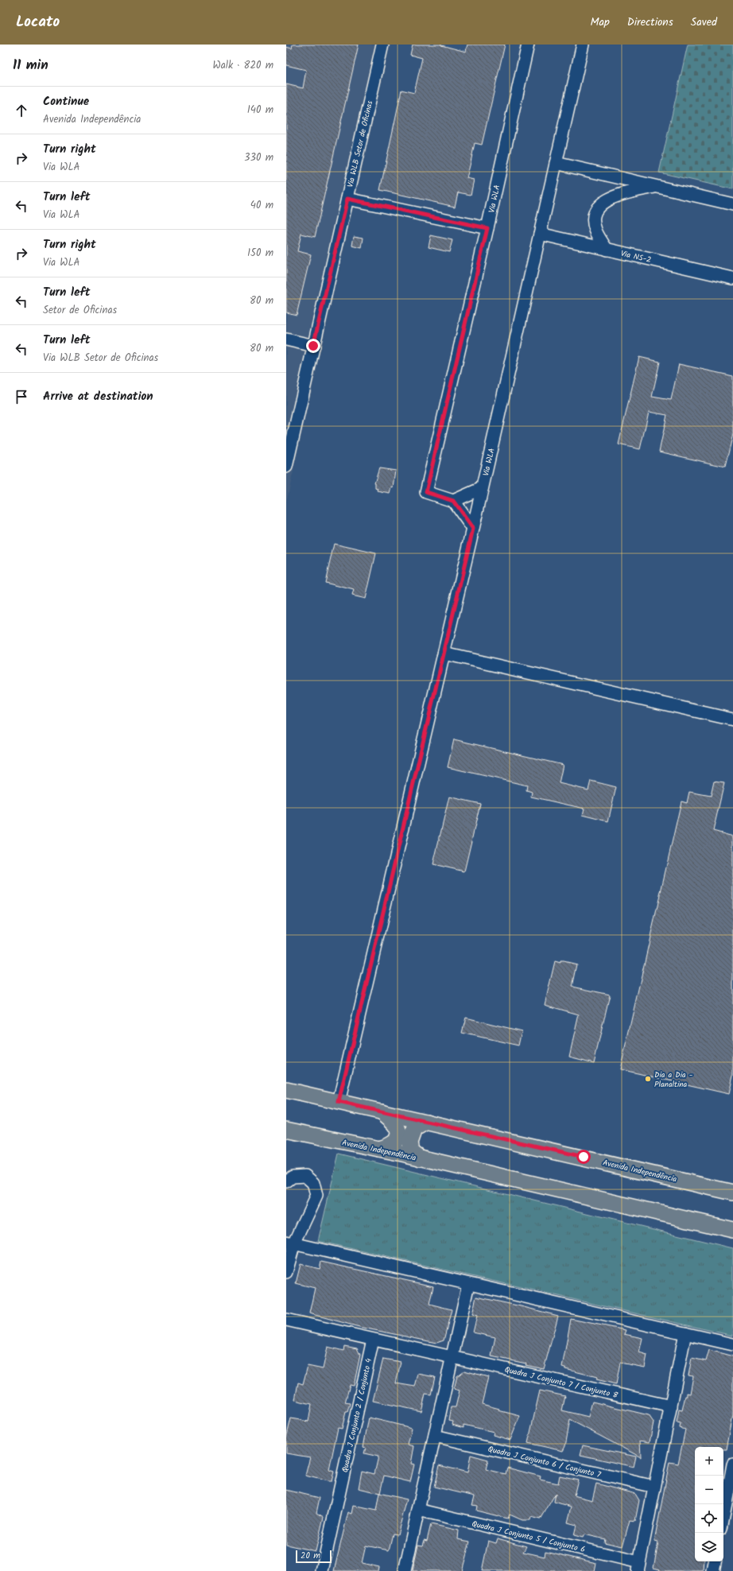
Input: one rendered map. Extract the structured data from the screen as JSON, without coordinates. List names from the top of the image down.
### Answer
{
  "streets": {
    "main road": ["Avenida Independência"],
    "street": [
      "Via WLB Setor de Oficinas",
      "Via WLA",
      "Via NS-2",
      "Quadra J Conjunto 7 / Conjunto 8",
      "Quadra J Conjunto 2 / Conjunto 4",
      "Quadra J Conjunto 6 / Conjunto 7",
      "Quadra J Conjunto 5 / Conjunto 6"
    ]
  },
  "crossings": [
    ["Via WLA", "Via NS-2"],
    ["Via WLA", "Avenida Independência"]
  ],
  "places": ["Dia a Dia - Planaltina"],
  "scale_bar": "20 m",
  "page": {
    "header": "Locato",
    "nav": ["Map", "Directions", "Saved"],
    "heading": ["11 min", "Walk · 820 m"],
    "list": [
      ["Continue", "Avenida Independência", "140 m"],
      ["Turn right", "Via WLA", "330 m"],
      ["Turn left", "Via WLA", "40 m"],
      ["Turn right", "Via WLA", "150 m"],
      ["Turn left", "Setor de Oficinas", "80 m"],
      ["Turn left", "Via WLB Setor de Oficinas", "80 m"],
      "Arrive at destination"
    ],
    "map_buttons": ["+", "−"],
    "scale": "20 m"
  }
}
